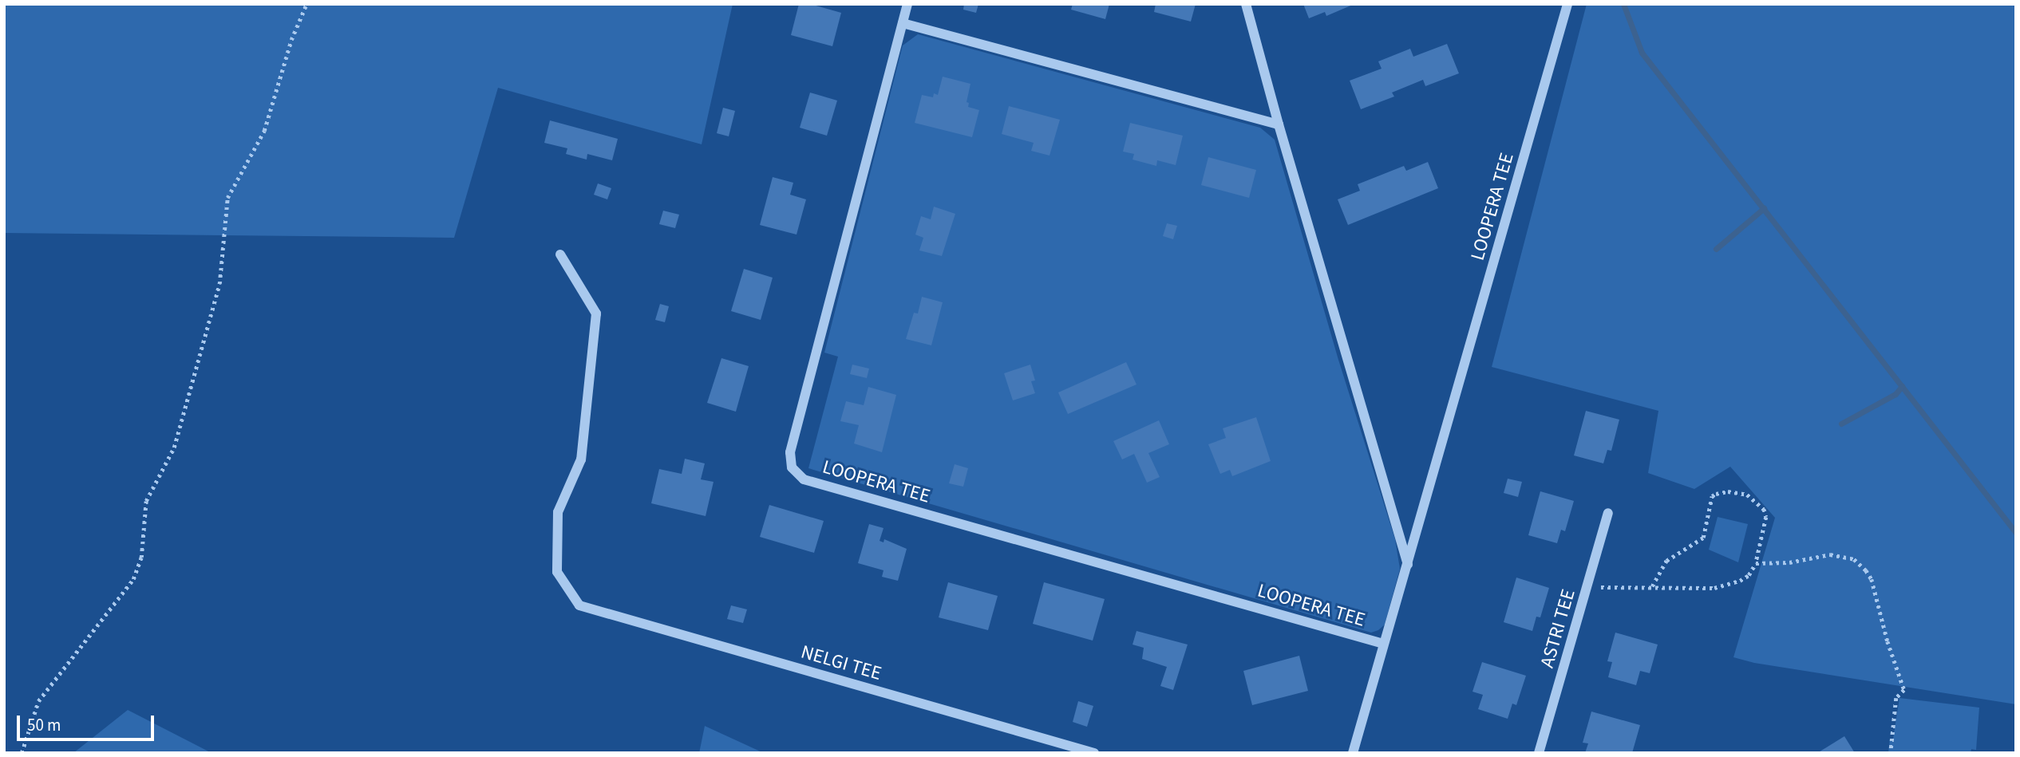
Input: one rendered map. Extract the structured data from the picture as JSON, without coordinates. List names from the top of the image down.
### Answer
{
  "streets": {
    "street": ["LOOPERA TEE", "ASTRI TEE", "NELGI TEE"]
  },
  "scale_bar": "50 m"
}
